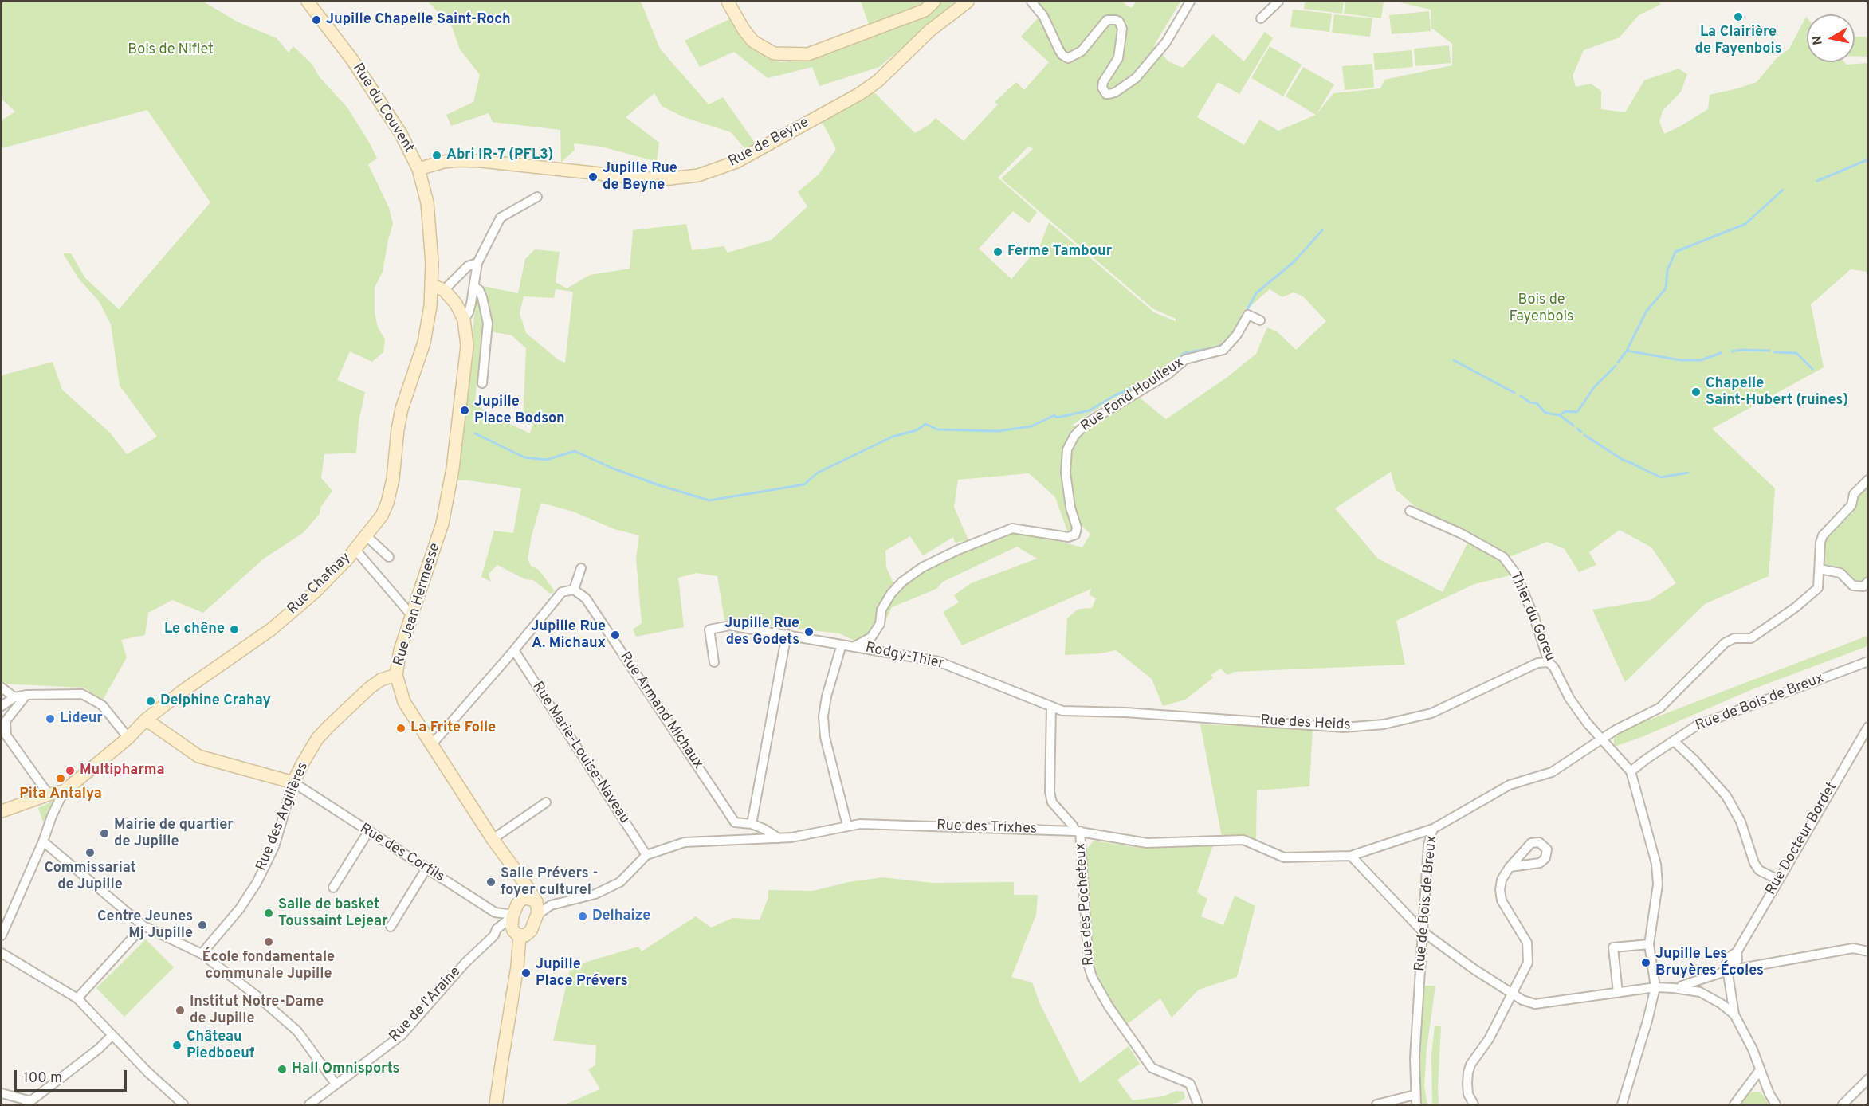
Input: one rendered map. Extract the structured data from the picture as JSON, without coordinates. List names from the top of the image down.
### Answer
{
  "streets": {
    "street": [
      "Rue du Couvent",
      "Rue de Beyne",
      "Rue Fond Houlleux",
      "Rue Chafnay",
      "Rue Jean Hermesse",
      "Thier du Goreu",
      "Rodgy-Thier",
      "Rue de Bois de Breux",
      "Rue Armand Michaux",
      "Rue des Heids",
      "Rue Marie-Louise-Naveau",
      "Rue des Argilières",
      "Rue des Trixhes",
      "Rue Docteur Bordet",
      "Rue des Cortils",
      "Rue des Pocheteux",
      "Rue de l'Araine"
    ]
  },
  "crossings": [
    ["Rue du Couvent", "Rue de Beyne"],
    ["Rue du Couvent", "Rue Chafnay"],
    ["Rue Fond Houlleux", "Rodgy-Thier"],
    ["Rue Jean Hermesse", "Rue des Argilières"],
    ["Rue Jean Hermesse", "Rue des Trixhes"],
    ["Rue Jean Hermesse", "Rue des Cortils"],
    ["Rue Jean Hermesse", "Rue de l'Araine"],
    ["Thier du Goreu", "Rue de Bois de Breux"],
    ["Thier du Goreu", "Rue des Heids"],
    ["Rodgy-Thier", "Rue des Heids"],
    ["Rue de Bois de Breux", "Rue des Trixhes"],
    ["Rue Armand Michaux", "Rue des Trixhes"],
    ["Rue Marie-Louise-Naveau", "Rue des Trixhes"],
    ["Rue des Argilières", "Rue des Cortils"],
    ["Rue des Trixhes", "Rue des Pocheteux"],
    ["Rue des Cortils", "Rue de l'Araine"]
  ],
  "parks": ["Bois de Nifiet", "Bois de Fayenbois"],
  "places": [
    "La Clairière de Fayenbois",
    "Jupille Chapelle Saint-Roch",
    "Abri IR-7 (PFL3)",
    "Jupille Rue de Beyne",
    "Ferme Tambour",
    "Chapelle Saint-Hubert (ruines)",
    "Jupille Place Bodson",
    "Le chêne",
    "Jupille Rue des Godets",
    "Jupille Rue A. Michaux",
    "Delphine Crahay",
    "Lideur",
    "La Frite Folle",
    "Multipharma",
    "Pita Antalya",
    "Mairie de quartier de Jupille",
    "Commissariat de Jupille",
    "Salle Prévers - foyer culturel",
    "Salle de basket Toussaint Lejear",
    "Delhaize",
    "Centre Jeunes Mj Jupille",
    "École fondamentale communale Jupille",
    "Jupille Les Bruyères Écoles",
    "Jupille Place Prévers",
    "Institut Notre-Dame de Jupille",
    "Château Piedboeuf",
    "Hall Omnisports"
  ],
  "scale_bar": "100 m",
  "north": "left"
}
